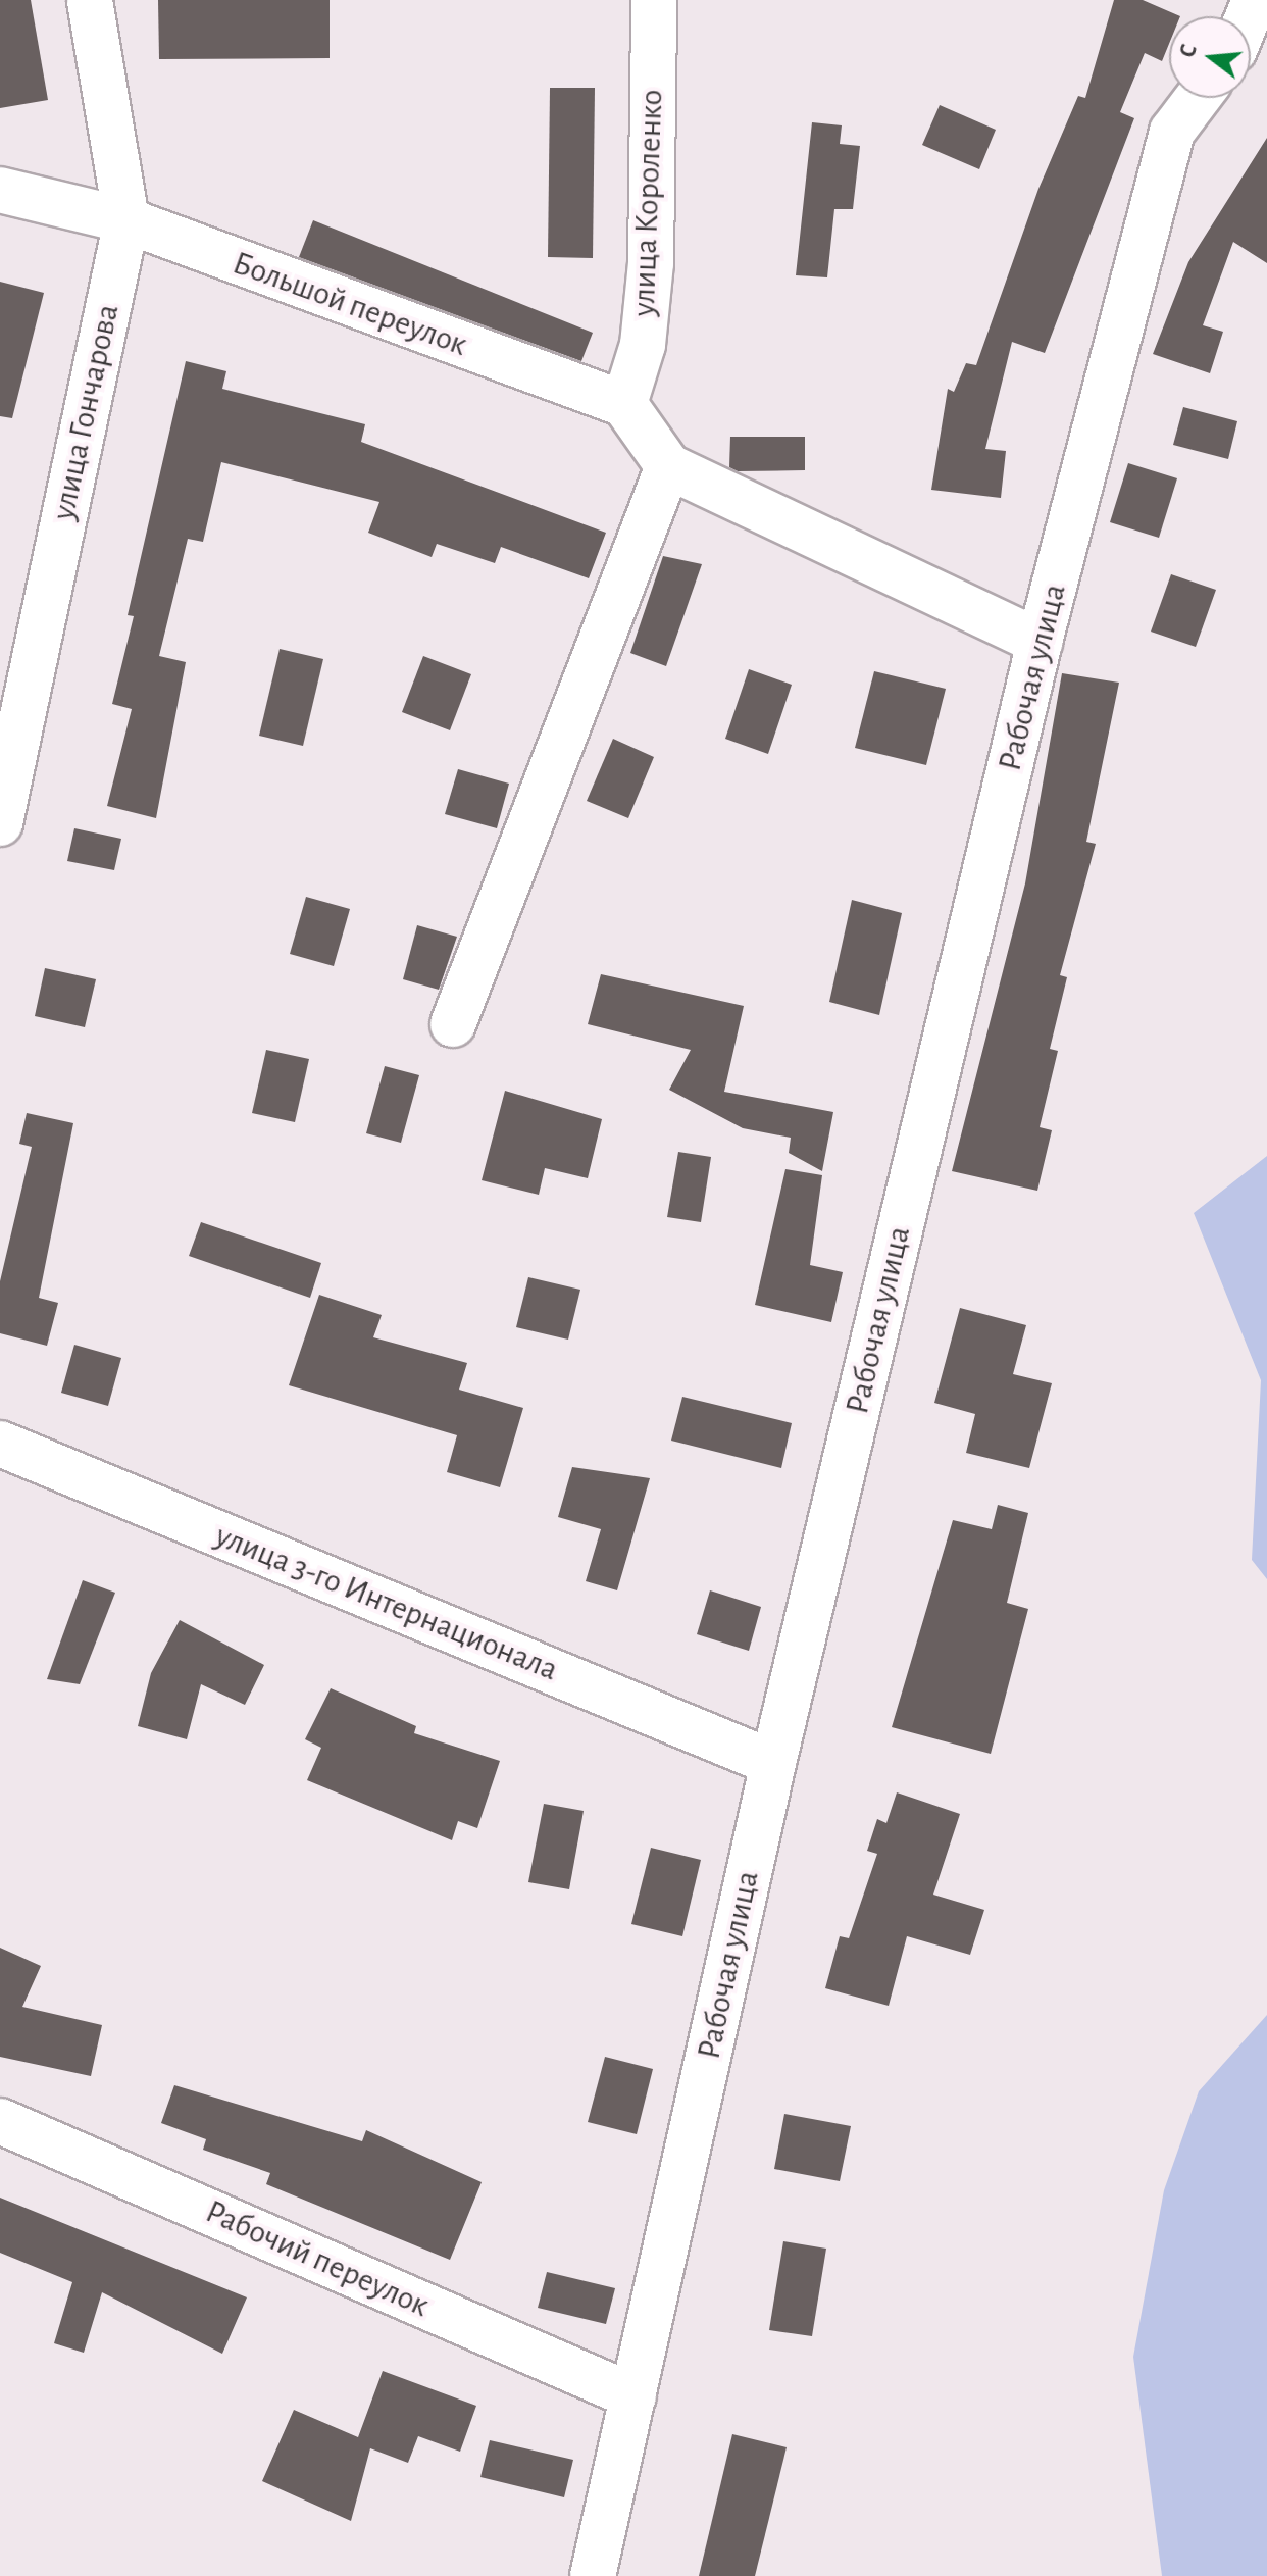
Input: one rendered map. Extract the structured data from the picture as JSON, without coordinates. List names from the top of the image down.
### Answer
{
  "streets": {
    "street": [
      "улица Короленко",
      "Большой переулок",
      "улица Гончарова",
      "Рабочая улица",
      "улица 3-го Интернационала",
      "Рабочий переулок"
    ]
  },
  "crossings": [
    ["улица Короленко", "Большой переулок"],
    ["Большой переулок", "улица Гончарова"],
    ["Рабочая улица", "улица 3-го Интернационала"],
    ["Рабочая улица", "Рабочий переулок"]
  ],
  "north": "left"
}
